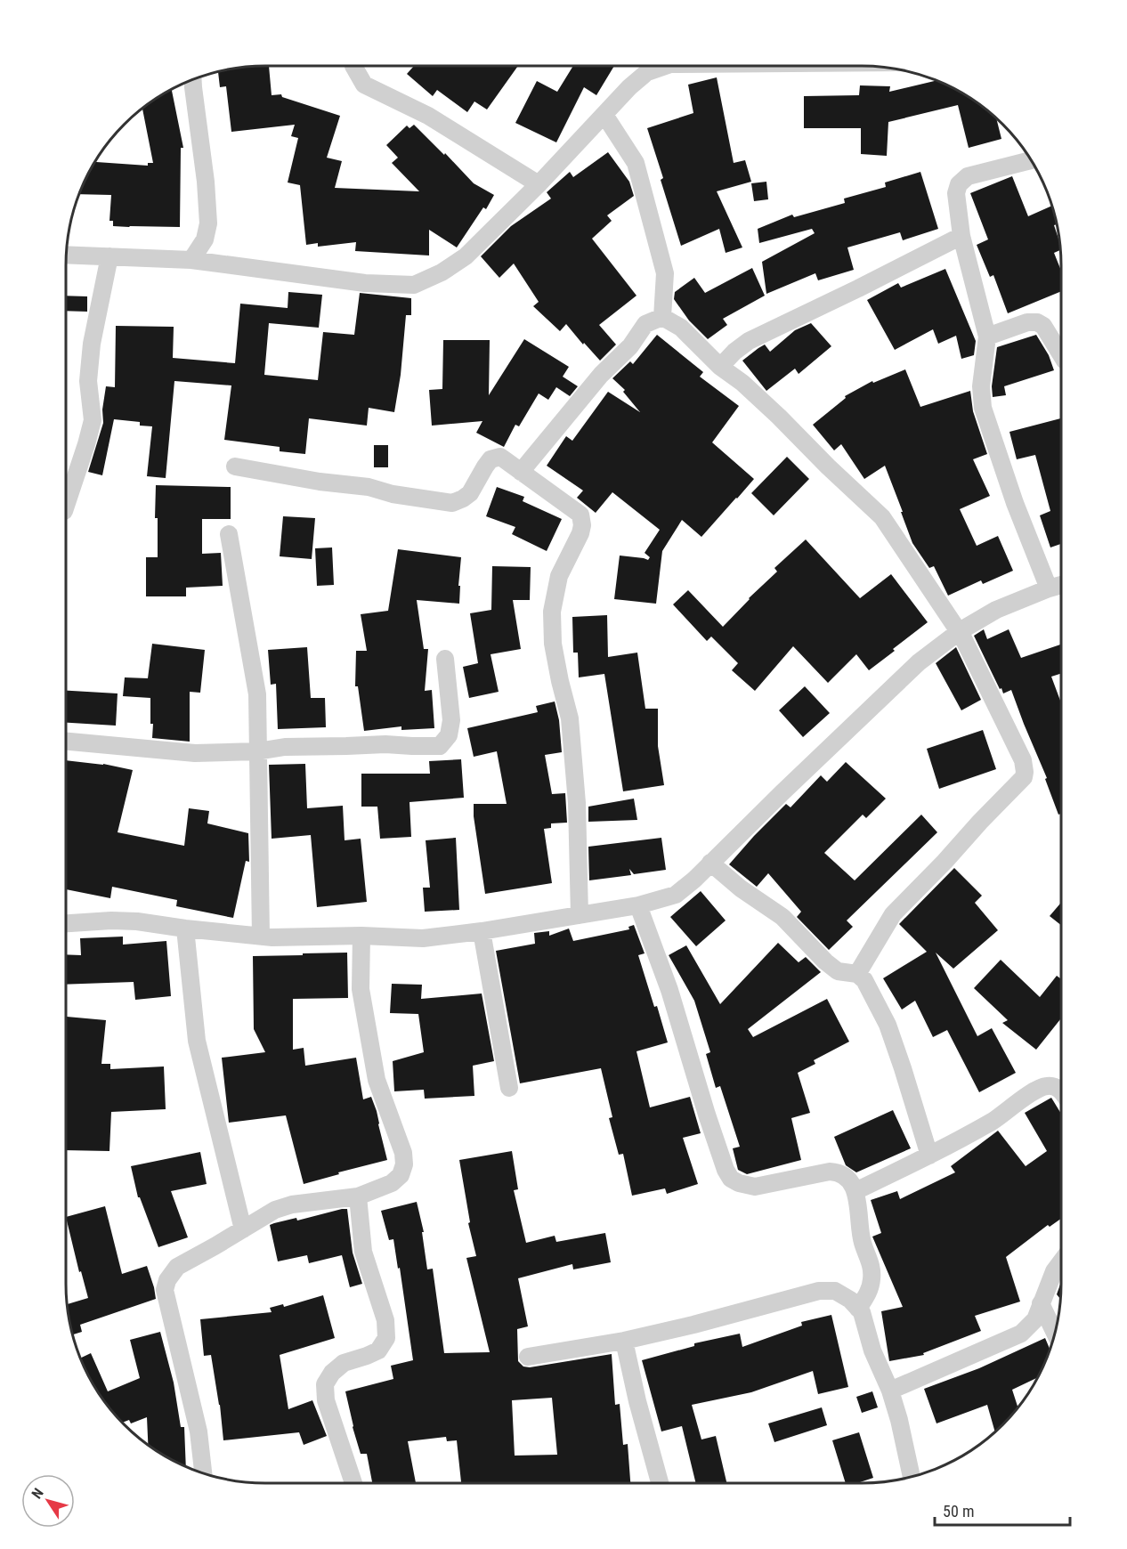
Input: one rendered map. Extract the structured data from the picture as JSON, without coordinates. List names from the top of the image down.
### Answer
{
  "scale_bar": "50 m",
  "north": "top left"
}
